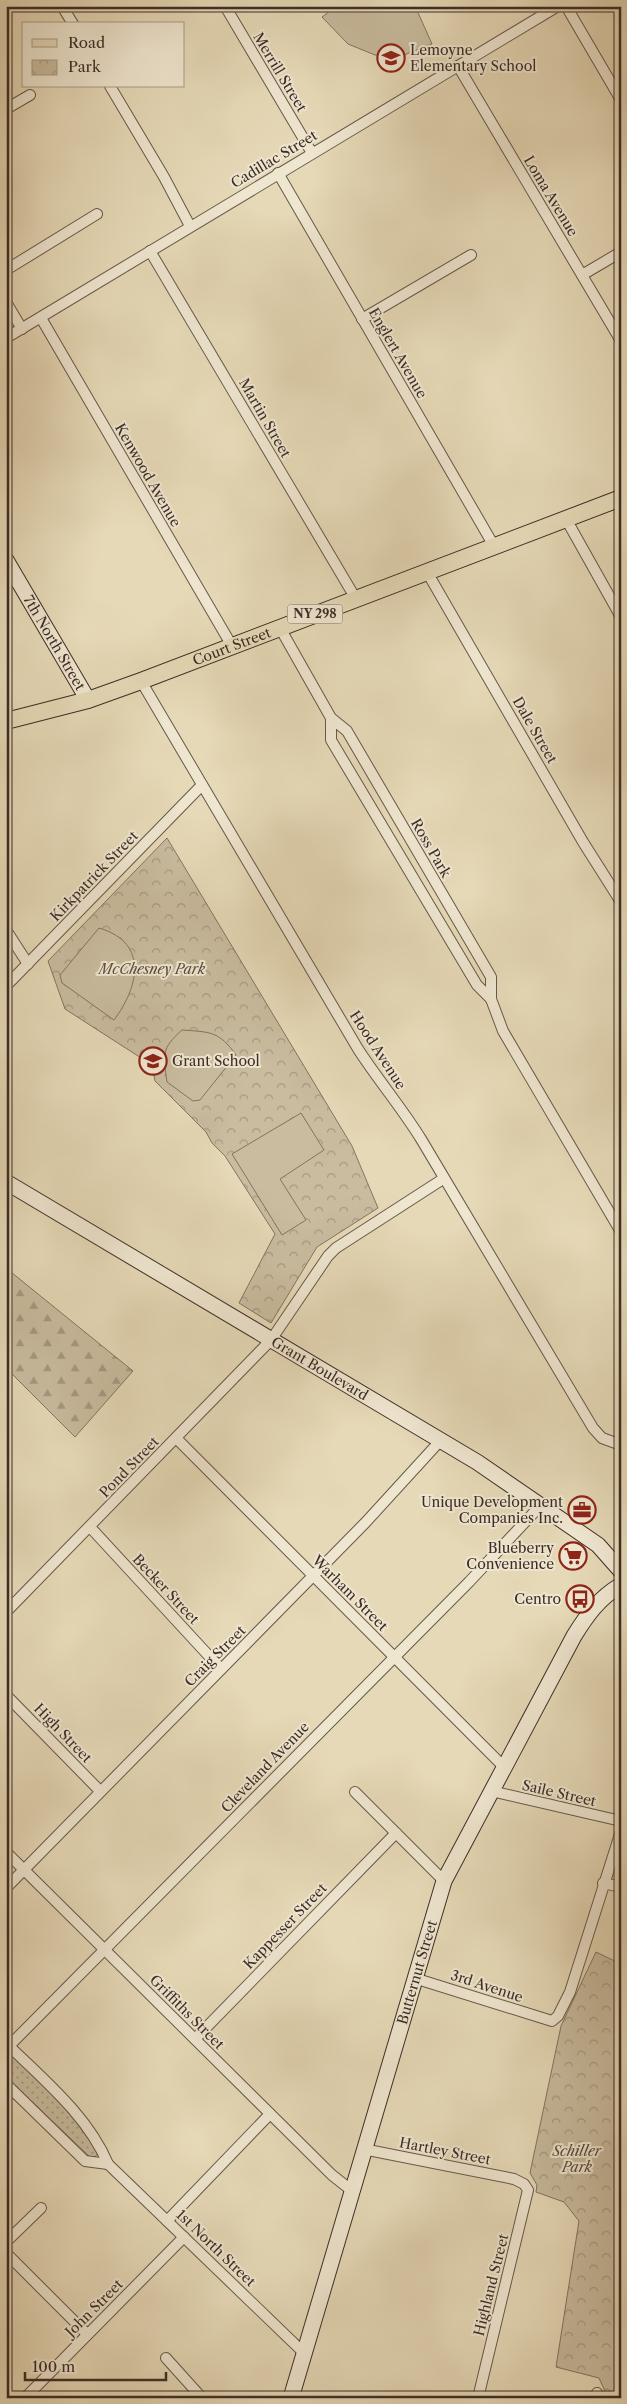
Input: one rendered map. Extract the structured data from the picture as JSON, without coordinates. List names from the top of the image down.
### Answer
{
  "streets": {
    "main road": ["NY 298", "Court Street"],
    "street": [
      "Merrill Street",
      "Cadillac Street",
      "Loma Avenue",
      "Englert Avenue",
      "Martin Street",
      "Kenwood Avenue",
      "7th North Street",
      "Dale Street",
      "Ross Park",
      "Kirkpatrick Street",
      "Hood Avenue",
      "Grant Boulevard",
      "Pond Street",
      "Becker Street",
      "Warham Street",
      "Craig Street",
      "High Street",
      "Cleveland Avenue",
      "Saile Street",
      "Kappesser Street",
      "Butternut Street",
      "3rd Avenue",
      "Griffiths Street",
      "Hartley Street",
      "1st North Street",
      "Highland Street",
      "John Street"
    ]
  },
  "crossings": [
    ["Merrill Street", "Cadillac Street"],
    ["Cadillac Street", "Loma Avenue"],
    ["Cadillac Street", "Englert Avenue"],
    ["Cadillac Street", "Martin Street"],
    ["Cadillac Street", "Kenwood Avenue"],
    ["Englert Avenue", "Court Street"],
    ["Martin Street", "Court Street"],
    ["Kenwood Avenue", "Court Street"],
    ["7th North Street", "Court Street"],
    ["Court Street", "Dale Street"],
    ["Court Street", "Ross Park"],
    ["Court Street", "Hood Avenue"],
    ["Kirkpatrick Street", "Hood Avenue"],
    ["Hood Avenue", "Pond Street"],
    ["Grant Boulevard", "Pond Street"],
    ["Grant Boulevard", "Craig Street"],
    ["Grant Boulevard", "Cleveland Avenue"],
    ["Pond Street", "Becker Street"],
    ["Pond Street", "Warham Street"],
    ["Becker Street", "Craig Street"],
    ["Warham Street", "Craig Street"],
    ["Warham Street", "Cleveland Avenue"],
    ["Warham Street", "Butternut Street"],
    ["Craig Street", "High Street"],
    ["Craig Street", "Griffiths Street"],
    ["Cleveland Avenue", "Griffiths Street"],
    ["Cleveland Avenue", "1st North Street"],
    ["Saile Street", "Butternut Street"],
    ["Kappesser Street", "Griffiths Street"],
    ["Butternut Street", "3rd Avenue"],
    ["Butternut Street", "Griffiths Street"],
    ["Butternut Street", "Hartley Street"],
    ["Butternut Street", "1st North Street"],
    ["Hartley Street", "Highland Street"],
    ["1st North Street", "John Street"]
  ],
  "parks": ["McChesney Park", "Schiller Park"],
  "places": {
    "school or university": ["Lemoyne Elementary School", "Grant School"],
    "office": ["Unique Development Companies Inc."],
    "supermarket": ["Blueberry Convenience"],
    "bus stop": ["Centro"]
  },
  "legend": ["Road", "Park"],
  "scale_bar": "100 m"
}
